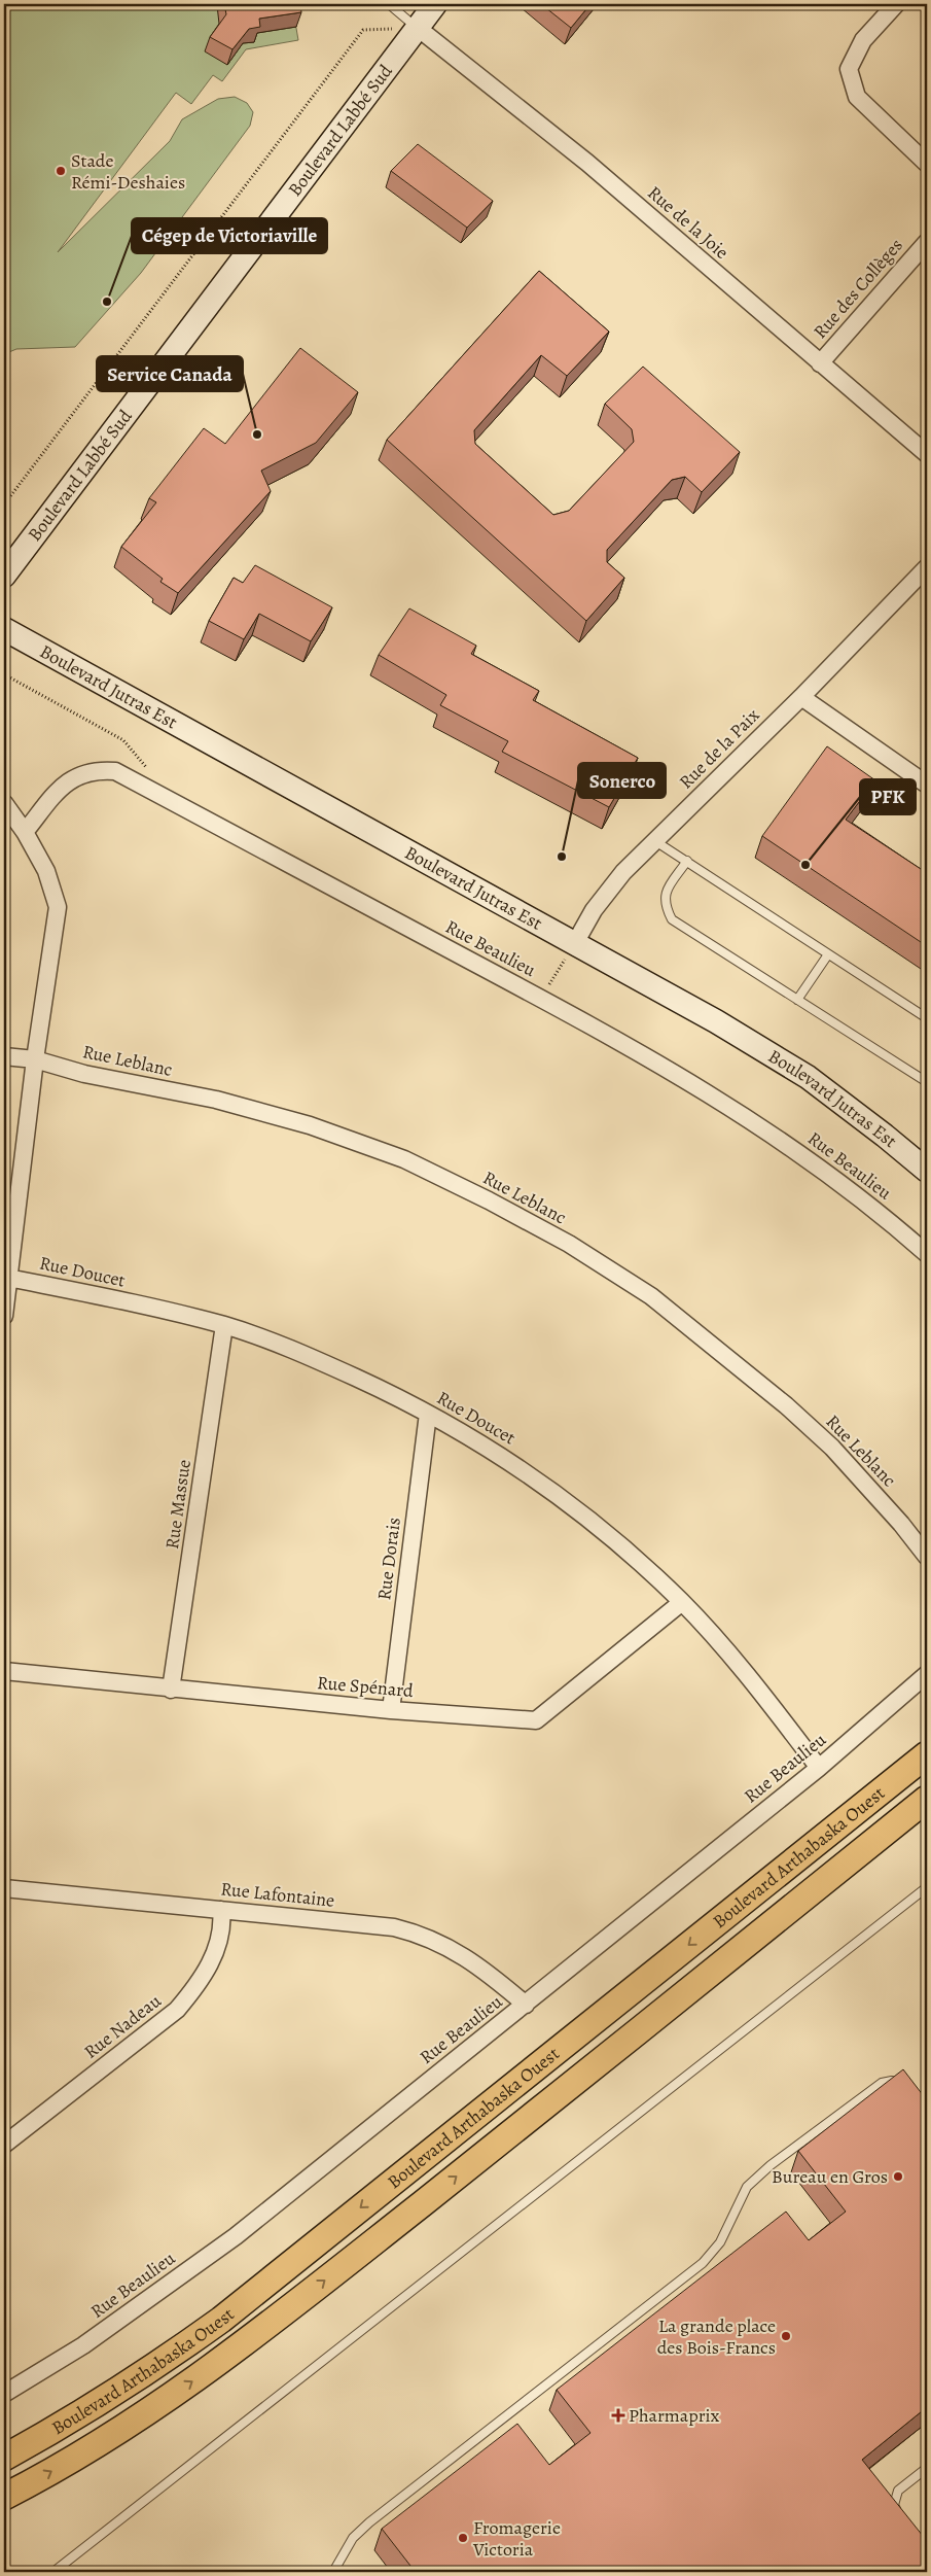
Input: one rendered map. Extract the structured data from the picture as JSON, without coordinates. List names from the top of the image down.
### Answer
{
  "streets": {
    "main road": ["Boulevard Labbé Sud", "Boulevard Jutras Est", "Boulevard Arthabaska Ouest"],
    "street": [
      "Rue de la Joie",
      "Rue des Collèges",
      "Rue de la Paix",
      "Rue Beaulieu",
      "Rue Leblanc",
      "Rue Doucet",
      "Rue Massue",
      "Rue Dorais",
      "Rue Spénard",
      "Rue Lafontaine",
      "Rue Nadeau"
    ]
  },
  "crossings": [
    ["Boulevard Labbé Sud", "Rue de la Joie"],
    ["Rue de la Joie", "Rue des Collèges"],
    ["Boulevard Jutras Est", "Rue de la Paix"],
    ["Rue Beaulieu", "Rue Doucet"],
    ["Rue Beaulieu", "Rue Lafontaine"],
    ["Rue Doucet", "Rue Massue"],
    ["Rue Doucet", "Rue Dorais"],
    ["Rue Doucet", "Rue Spénard"],
    ["Rue Massue", "Rue Spénard"],
    ["Rue Dorais", "Rue Spénard"],
    ["Rue Lafontaine", "Rue Nadeau"]
  ],
  "places": {
    "other": [
      "Stade Rémi-Deshaies",
      "Cégep de Victoriaville",
      "Service Canada",
      "Sonerco",
      "PFK",
      "Bureau en Gros",
      "La grande place des Bois-Francs",
      "Fromagerie Victoria"
    ],
    "health": ["Pharmaprix"]
  }
}
